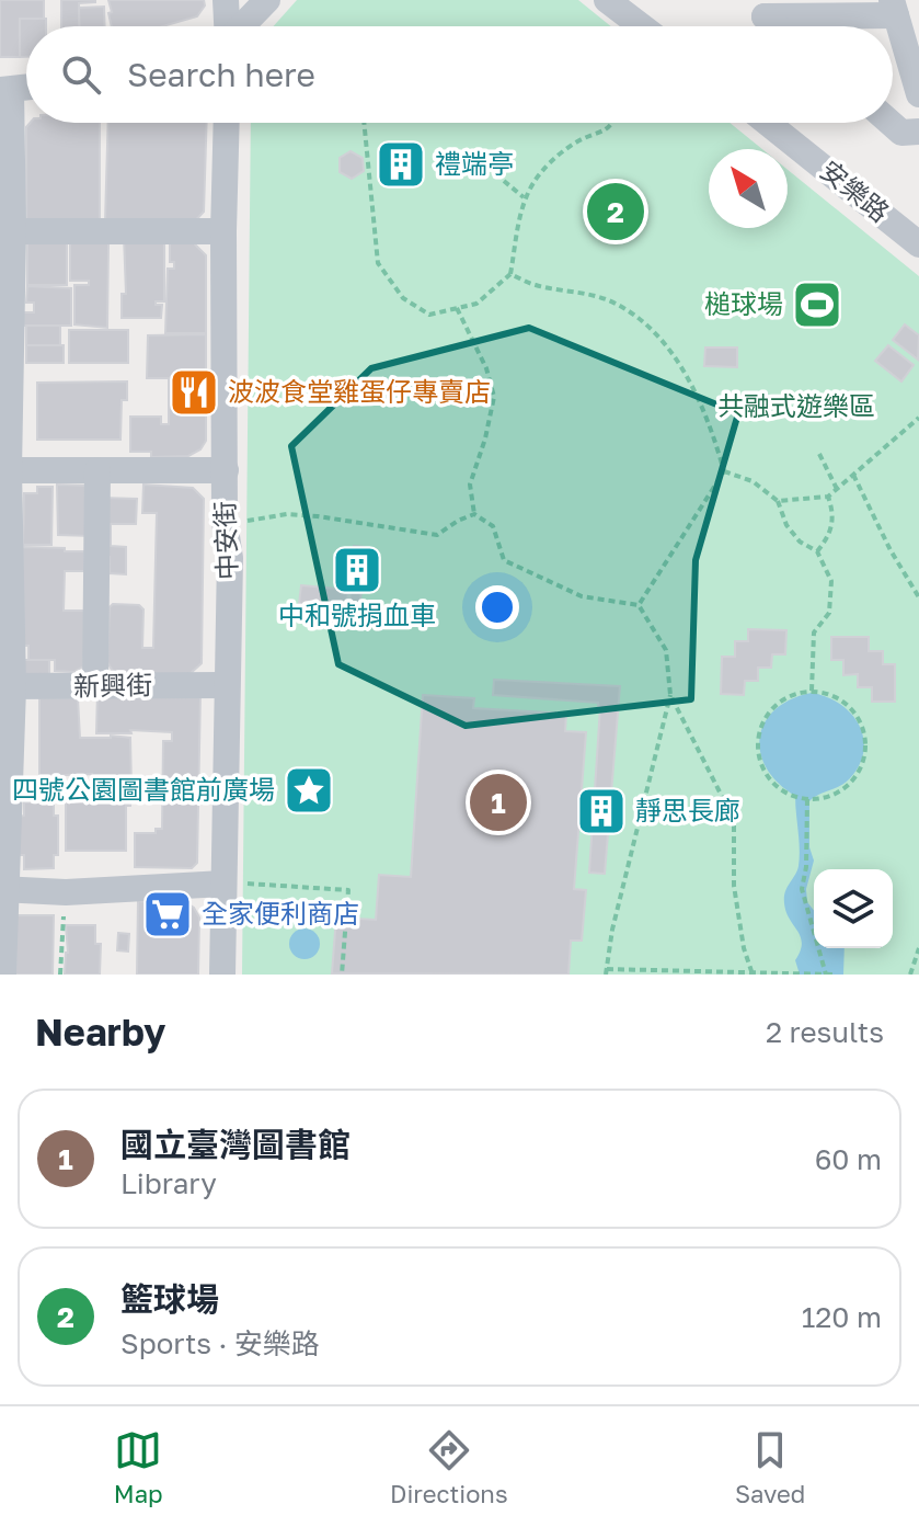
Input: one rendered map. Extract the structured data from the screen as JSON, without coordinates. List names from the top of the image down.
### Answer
{
  "streets": {
    "street": ["安樂路", "中安街", "新興街"]
  },
  "crossings": [
    ["中安街", "新興街"]
  ],
  "parks": ["共融式遊樂區"],
  "places": {
    "building": ["禮端亭", "中和號捐血車", "靜思長廊"],
    "sports": ["槌球場"],
    "restaurant": ["波波食堂雞蛋仔專賣店"],
    "place": ["四號公園圖書館前廣場"],
    "supermarket": ["全家便利商店"]
  },
  "north": "top left",
  "page": {
    "search": "Search here",
    "pins": ["2", "1"],
    "heading": ["Nearby", "2 results"],
    "list": [
      {
        "mark": "1",
        "name": "國立臺灣圖書館",
        "note": "Library",
        "value": "60 m"
      },
      {
        "mark": "2",
        "name": "籃球場",
        "note": "Sports · 安樂路",
        "value": "120 m"
      }
    ],
    "nav": ["Map", "Directions", "Saved"]
  }
}
